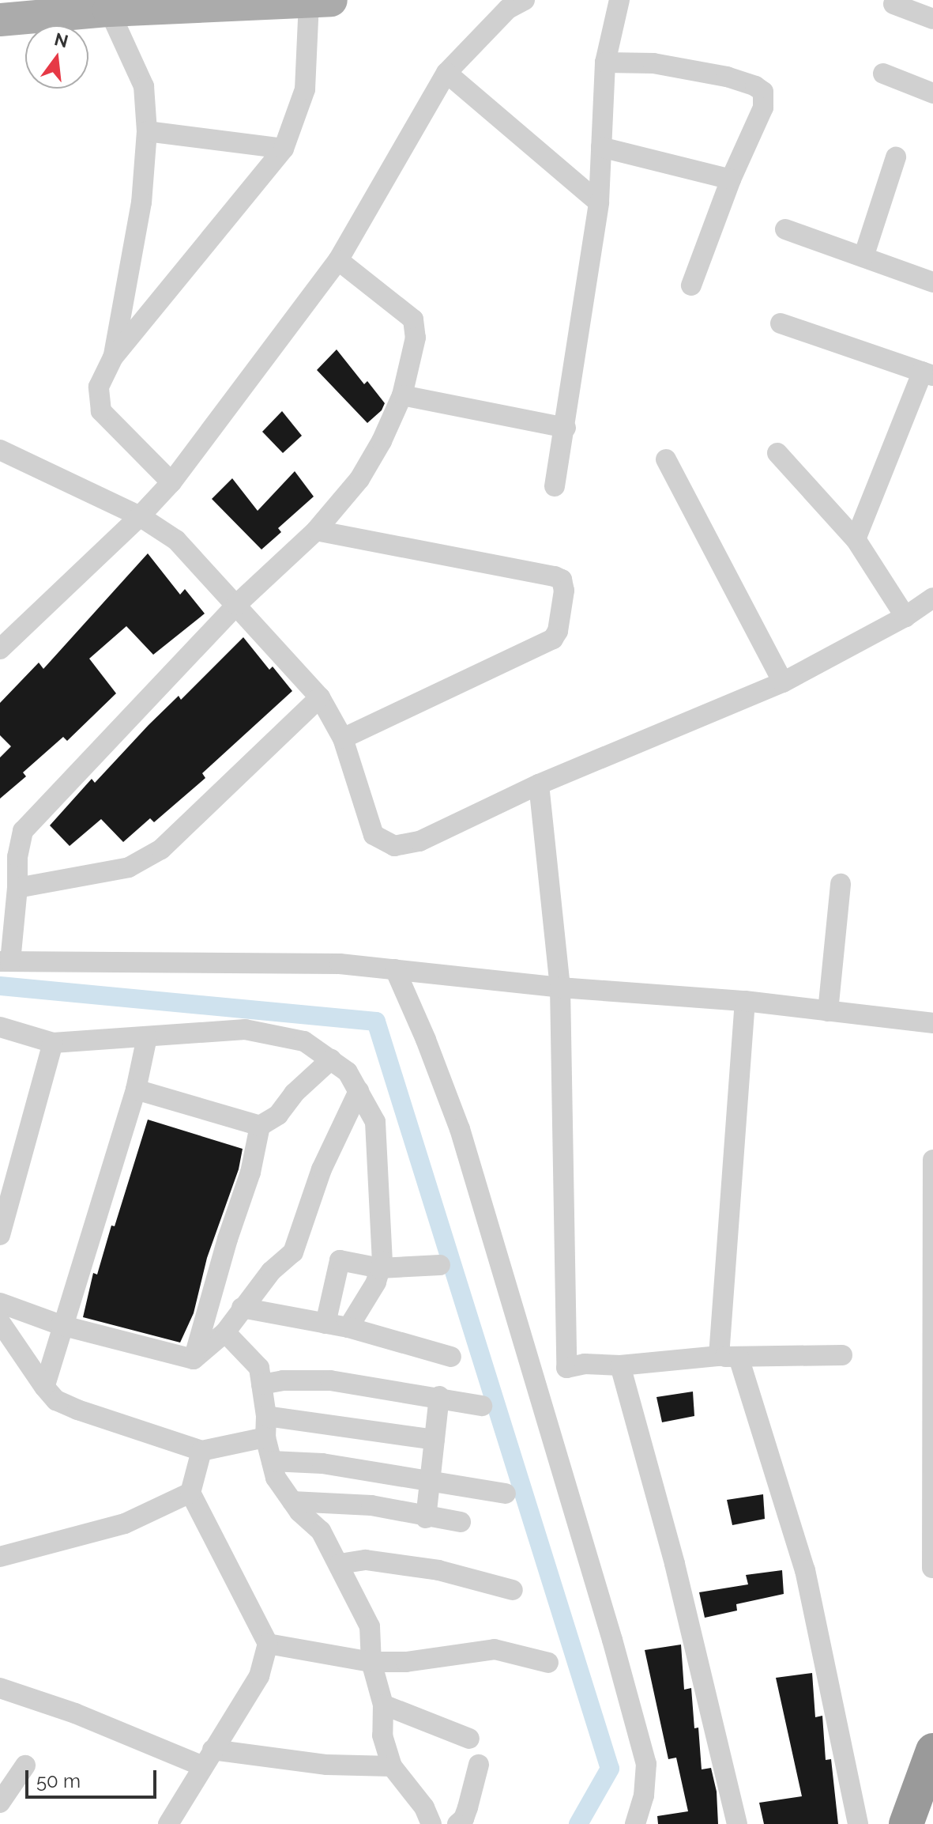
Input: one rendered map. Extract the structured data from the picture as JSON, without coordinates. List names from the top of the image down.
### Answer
{
  "scale_bar": "50 m",
  "north": "top"
}
